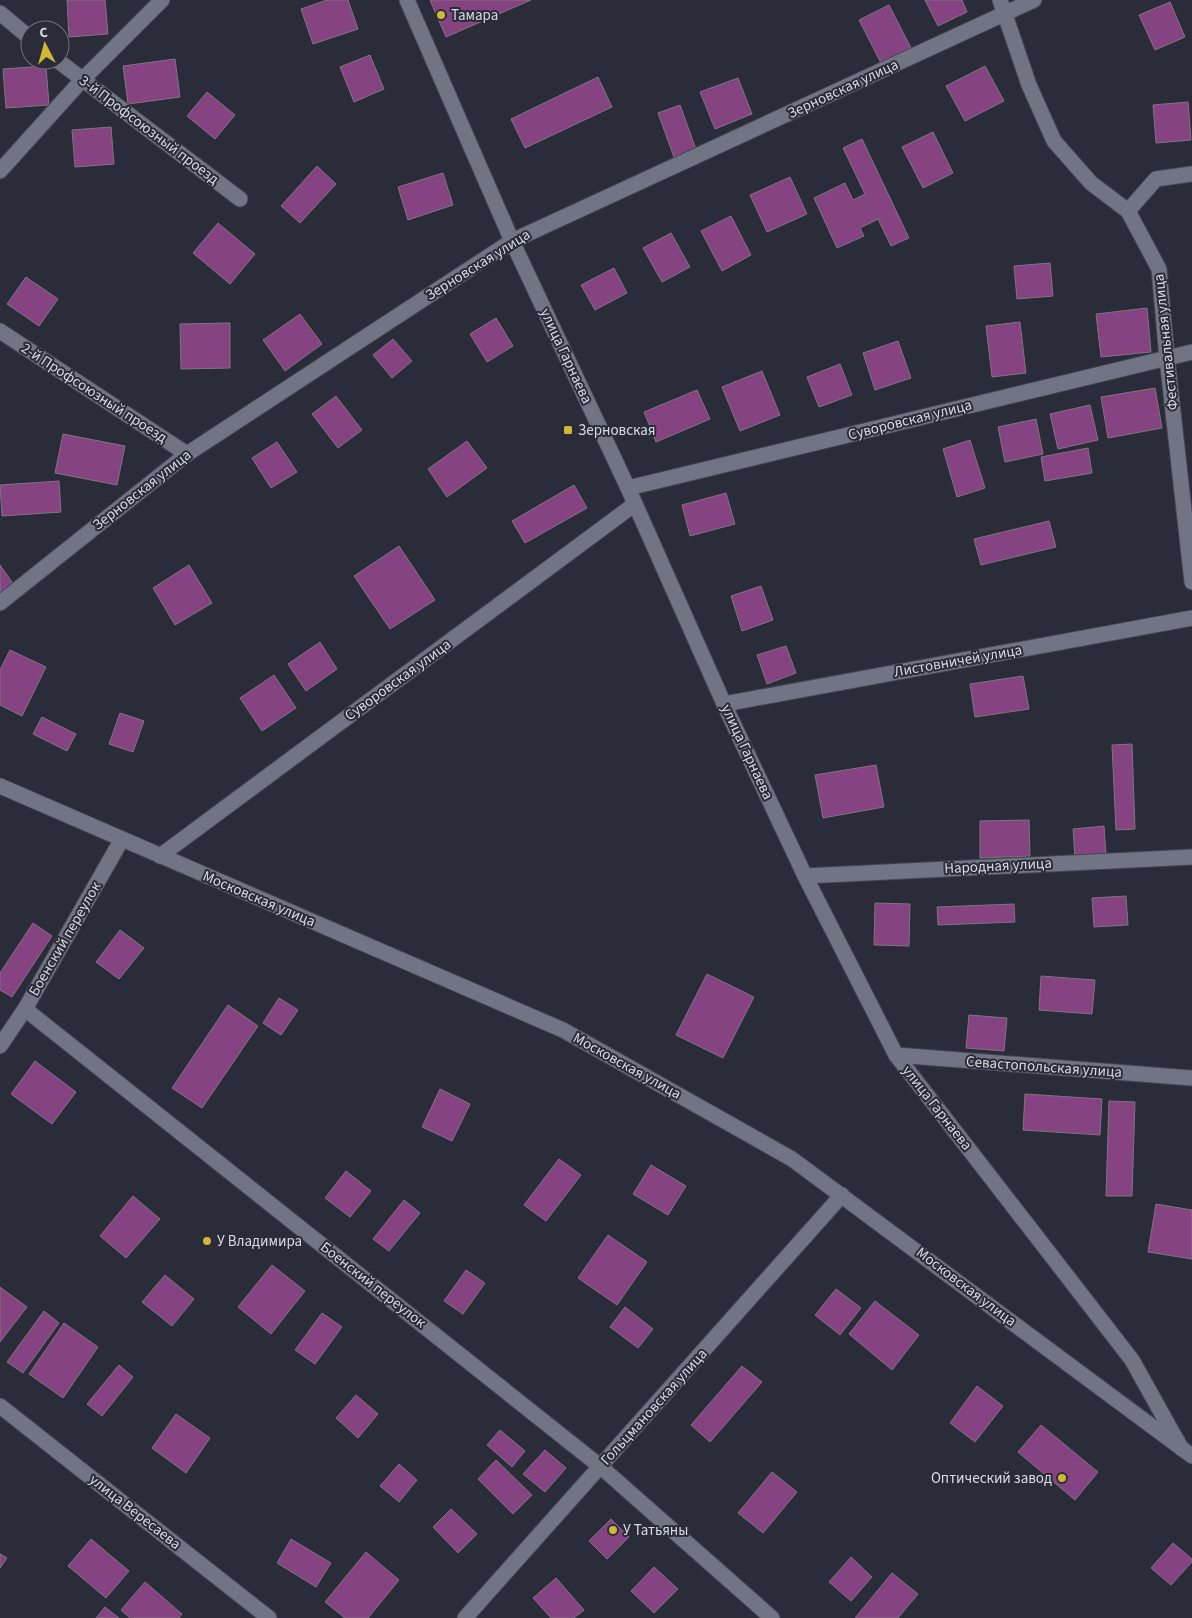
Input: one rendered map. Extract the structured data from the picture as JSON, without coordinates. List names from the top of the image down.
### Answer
{
  "streets": {
    "street": [
      "Зерновская улица",
      "3-й Профсоюзный проезд",
      "Фестивальная улица",
      "улица Гарнаева",
      "2-й Профсоюзный проезд",
      "Суворовская улица",
      "Листовничей улица",
      "Народная улица",
      "Московская улица",
      "Боенский переулок",
      "Севастопольская улица",
      "Гольцмановская улица",
      "улица Вересаева"
    ]
  },
  "crossings": [
    ["Зерновская улица", "Фестивальная улица"],
    ["Зерновская улица", "улица Гарнаева"],
    ["Зерновская улица", "2-й Профсоюзный проезд"],
    ["Фестивальная улица", "Суворовская улица"],
    ["улица Гарнаева", "Суворовская улица"],
    ["улица Гарнаева", "Листовничей улица"],
    ["улица Гарнаева", "Народная улица"],
    ["улица Гарнаева", "Московская улица"],
    ["улица Гарнаева", "Севастопольская улица"],
    ["Суворовская улица", "Московская улица"],
    ["Московская улица", "Боенский переулок"],
    ["Московская улица", "Гольцмановская улица"],
    ["Боенский переулок", "Гольцмановская улица"]
  ],
  "places": {
    "other": [
      "Тамара",
      "У Владимира",
      "Оптический завод",
      "У Татьяны"
    ],
    "transit": ["Зерновская"]
  },
  "north": "top"
}
